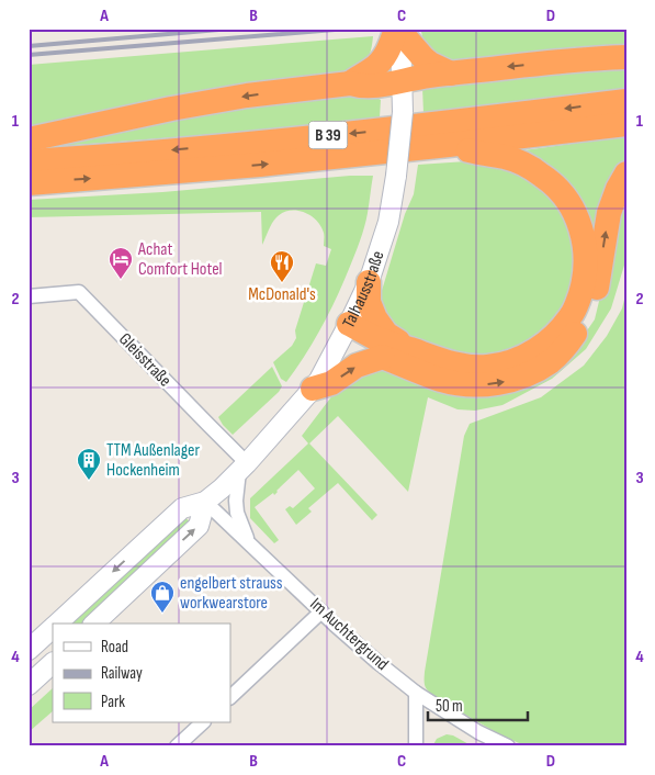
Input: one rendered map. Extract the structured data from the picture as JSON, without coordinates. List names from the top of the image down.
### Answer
{
  "streets": {
    "highway": ["B 39"],
    "main road": ["Talhausstraße"],
    "street": ["Gleisstraße", "Im Auchtergrund"]
  },
  "crossings": [
    ["Talhausstraße", "Gleisstraße"],
    ["Talhausstraße", "Im Auchtergrund"]
  ],
  "places": {
    "hotel": ["Achat Comfort Hotel"],
    "restaurant": ["McDonald's"],
    "building": ["TTM Außenlager Hockenheim"],
    "shop": ["engelbert strauss workwearstore"]
  },
  "legend": ["Road", "Railway", "Park"],
  "scale_bar": "50 m",
  "grid": {
    "columns": [
      "A",
      "B",
      "C",
      "D"
    ],
    "rows": [
      "1",
      "2",
      "3",
      "4"
    ]
  }
}
